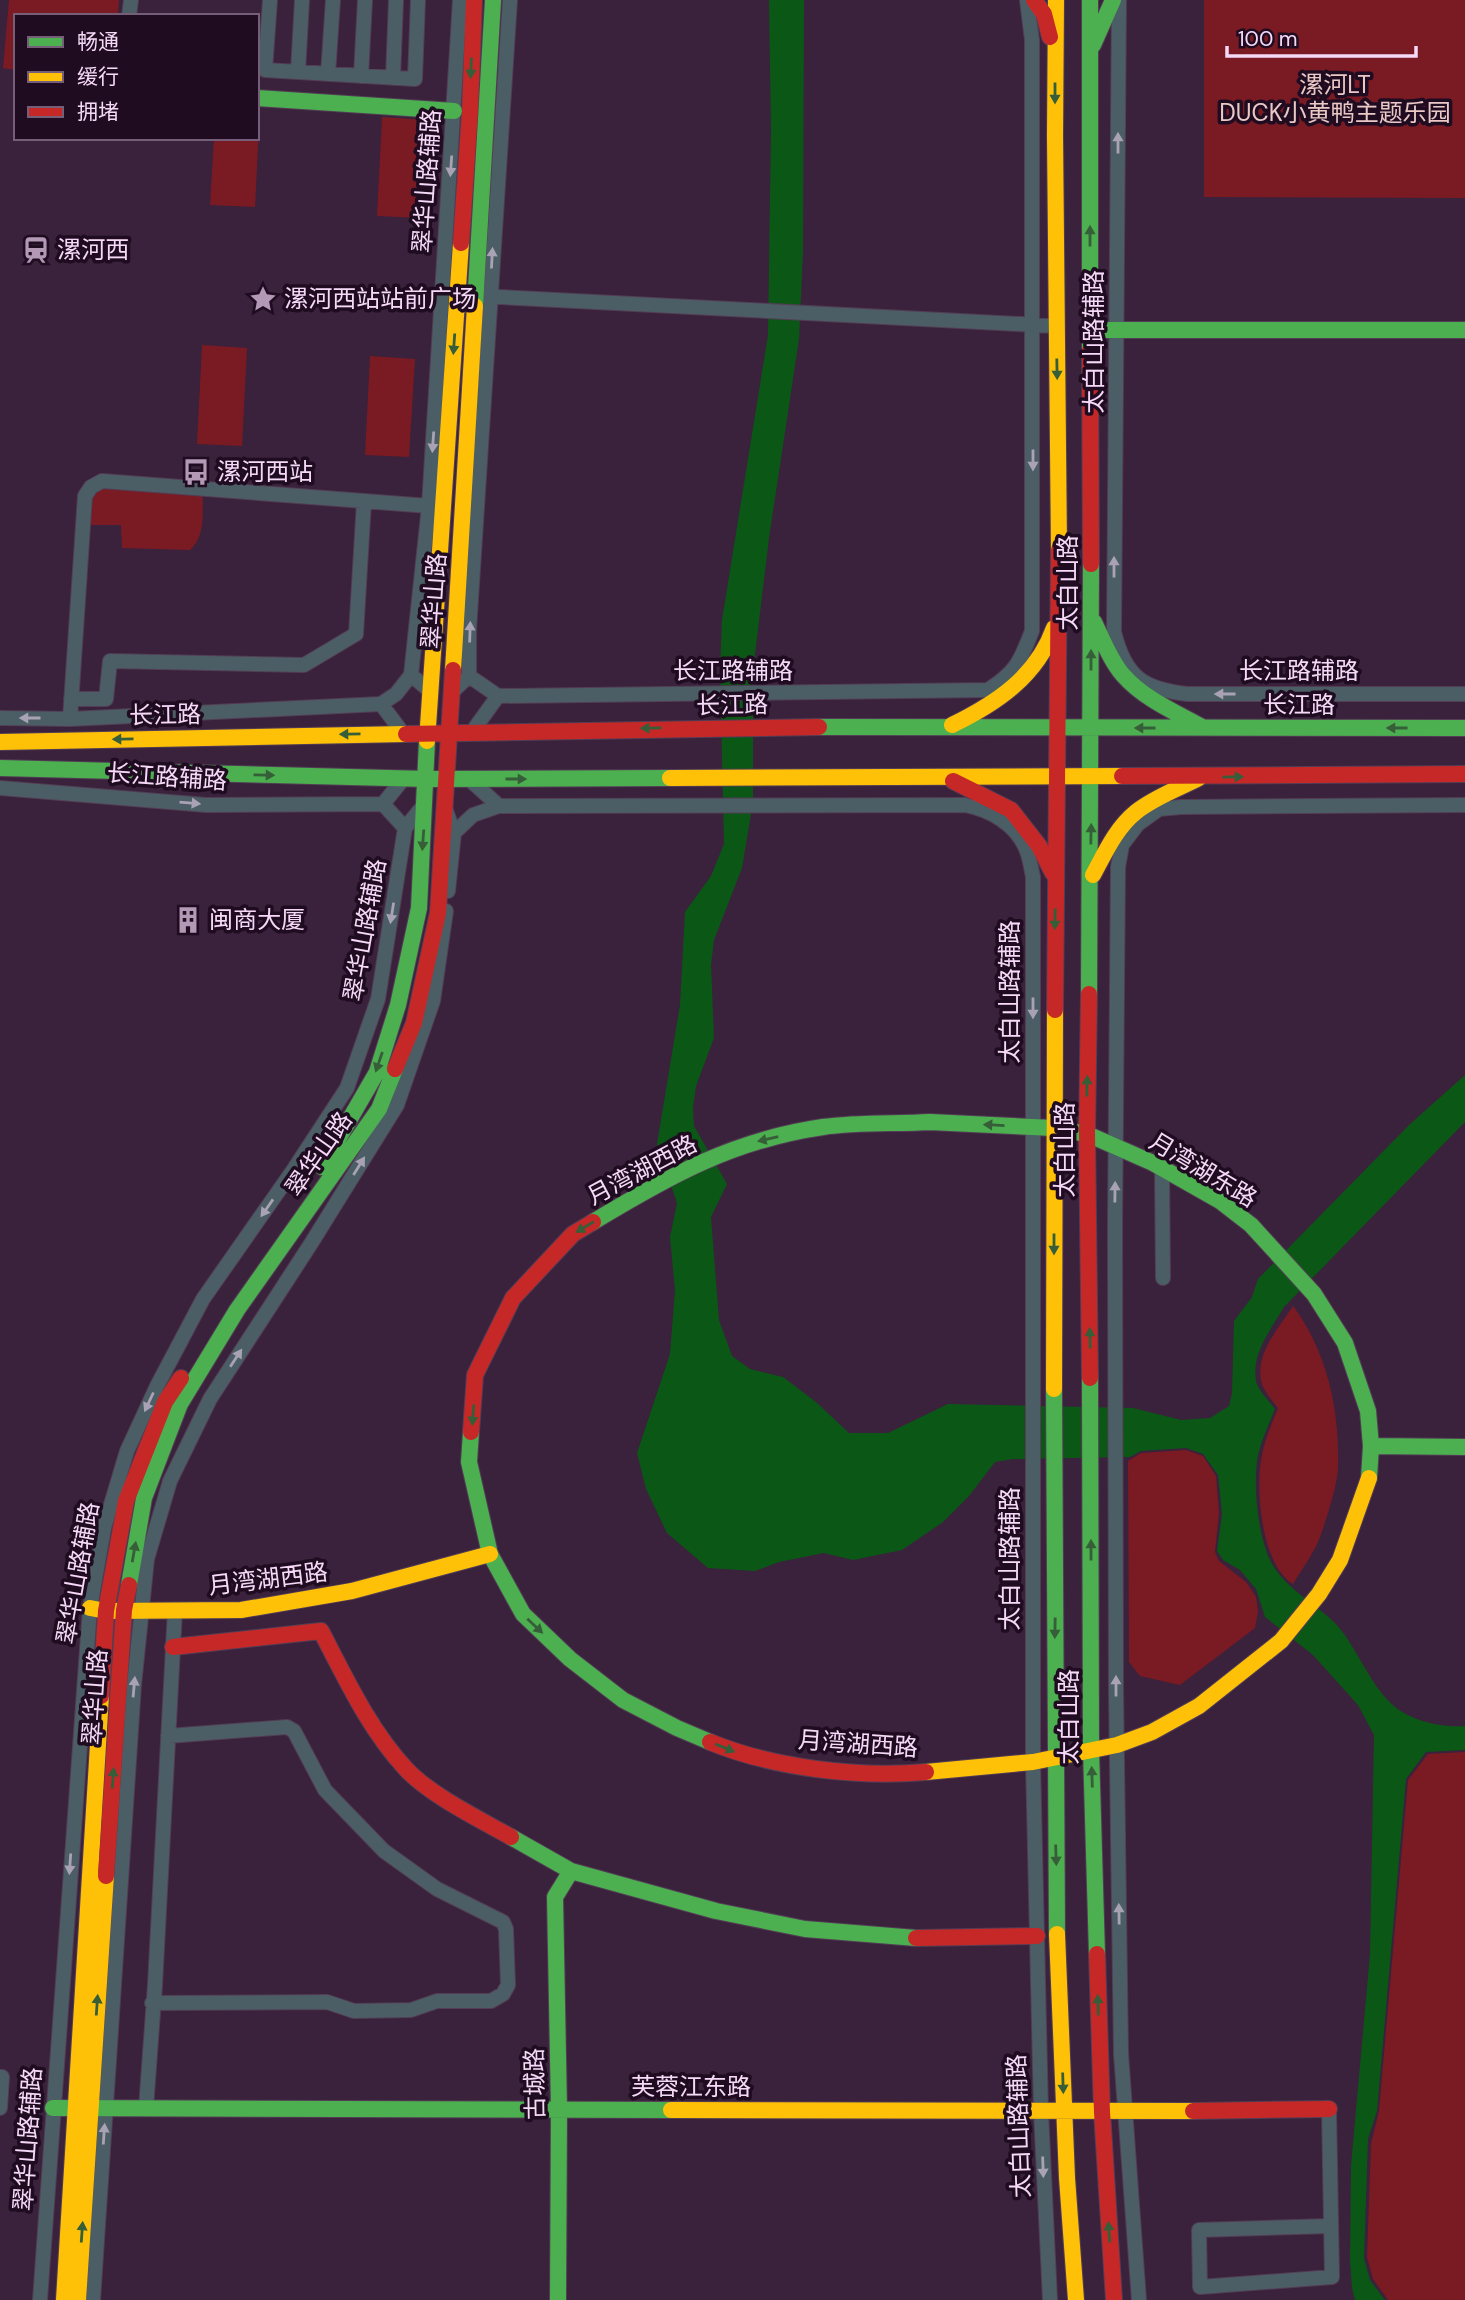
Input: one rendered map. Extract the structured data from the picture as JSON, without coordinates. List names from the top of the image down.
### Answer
{
  "streets": {
    "main road": [
      "太白山路",
      "翠华山路",
      "长江路",
      "月湾湖西路",
      "月湾湖东路",
      "古城路",
      "芙蓉江东路"
    ],
    "street": ["翠华山路辅路", "太白山路辅路", "长江路辅路"]
  },
  "crossings": [
    ["翠华山路辅路", "翠华山路"],
    ["翠华山路辅路", "月湾湖西路"],
    ["翠华山路辅路", "芙蓉江东路"],
    ["太白山路辅路", "长江路辅路"],
    ["太白山路辅路", "月湾湖西路"],
    ["太白山路辅路", "芙蓉江东路"],
    ["太白山路", "长江路"],
    ["太白山路", "月湾湖西路"],
    ["太白山路", "月湾湖东路"],
    ["太白山路", "芙蓉江东路"],
    ["翠华山路", "长江路"],
    ["翠华山路", "月湾湖西路"],
    ["翠华山路", "芙蓉江东路"],
    ["月湾湖西路", "月湾湖东路"],
    ["古城路", "芙蓉江东路"]
  ],
  "parks": ["漯河LT DUCK小黄鸭主题乐园"],
  "places": {
    "station": ["漯河西"],
    "place": ["漯河西站站前广场"],
    "bus stop": ["漯河西站"],
    "building": ["闽商大厦"]
  },
  "legend": ["畅通", "缓行", "拥堵"],
  "scale_bar": "100 m"
}
